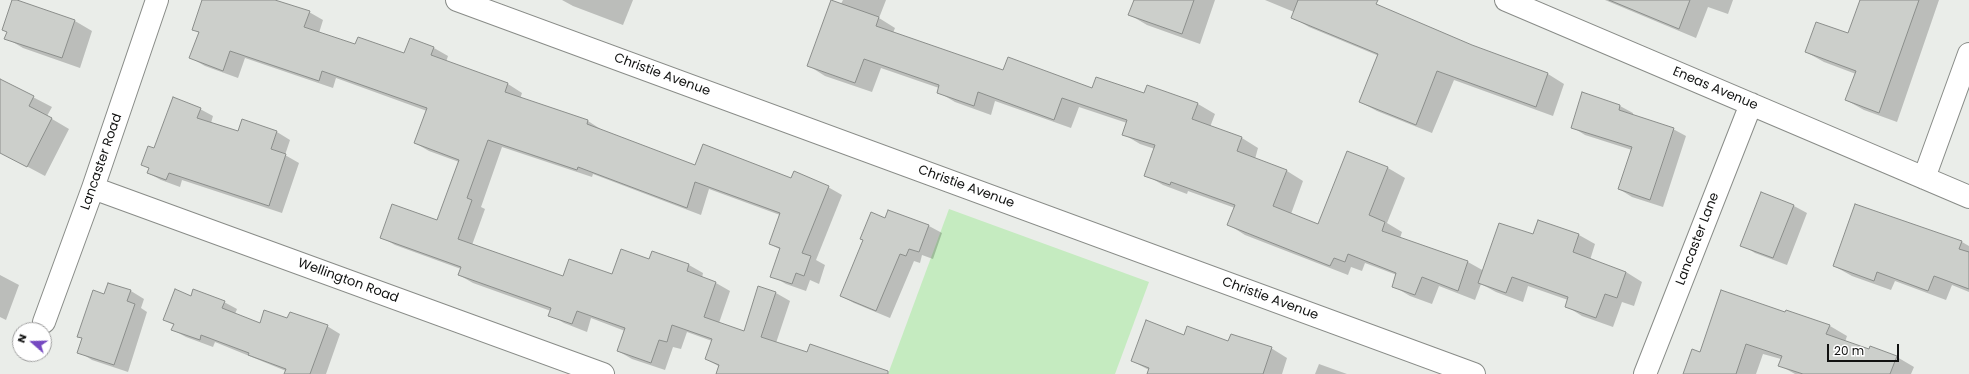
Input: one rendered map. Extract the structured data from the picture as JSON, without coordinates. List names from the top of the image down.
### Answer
{
  "streets": {
    "street": [
      "Christie Avenue",
      "Eneas Avenue",
      "Lancaster Road",
      "Lancaster Lane",
      "Wellington Road"
    ]
  },
  "crossings": [
    ["Eneas Avenue", "Lancaster Lane"],
    ["Lancaster Road", "Wellington Road"]
  ],
  "scale_bar": "20 m",
  "north": "left"
}
